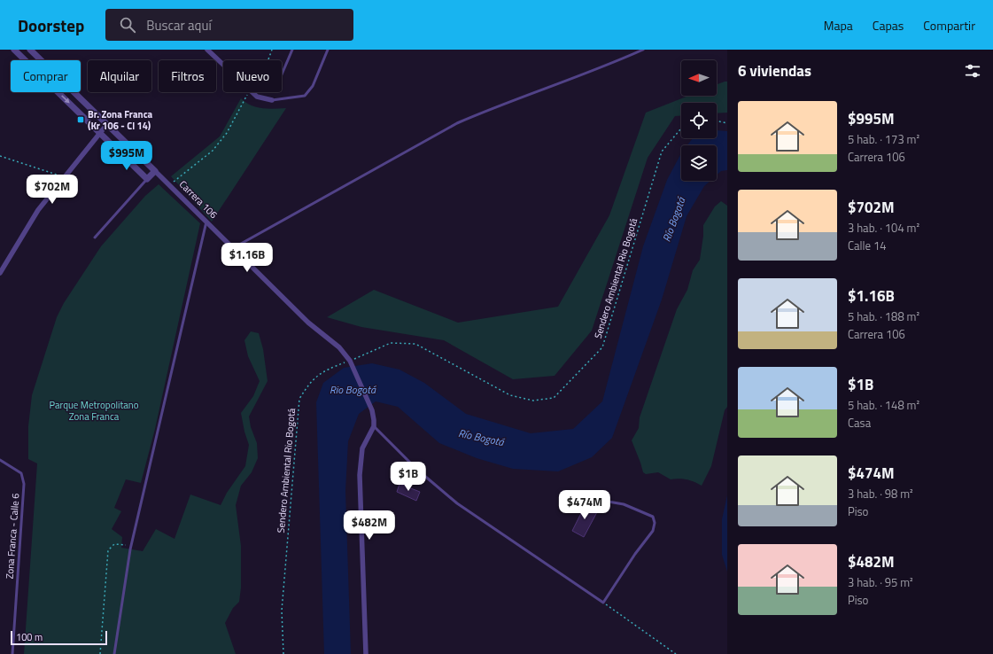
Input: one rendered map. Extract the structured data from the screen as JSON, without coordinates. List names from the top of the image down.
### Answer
{
  "streets": {
    "street": ["Carrera 106"],
    "lane": ["Zona Franca - Calle 6"],
    "path": ["Sendero Ambiental Rio Bogotá"]
  },
  "crossings": [
    ["Carrera 106", "Sendero Ambiental Rio Bogotá"]
  ],
  "water": ["Río Bogotá", "Rio Bogotá"],
  "parks": ["Parque Metropolitano Zona Franca"],
  "places": {
    "transit": ["Br. Zona Franca (Kr 106 - Cl 14)"]
  },
  "scale_bar": "100 m",
  "north": "left",
  "page": {
    "header": "Doorstep",
    "search": "Buscar aquí",
    "nav": ["Mapa", "Capas", "Compartir"],
    "heading": "6 viviendas",
    "chip": [
      "Comprar",
      "Alquilar",
      "Filtros",
      "Nuevo"
    ],
    "list": [
      {
        "name": "$995M",
        "note": "5 hab. · 173 m² · Carrera 106"
      },
      {
        "name": "$702M",
        "note": "3 hab. · 104 m² · Calle 14"
      },
      {
        "name": "$1.16B",
        "note": "5 hab. · 188 m² · Carrera 106"
      },
      {
        "name": "$1B",
        "note": "5 hab. · 148 m² · Casa"
      },
      {
        "name": "$474M",
        "note": "3 hab. · 98 m² · Piso"
      },
      {
        "name": "$482M",
        "note": "3 hab. · 95 m² · Piso"
      }
    ],
    "price": [
      "$995M",
      "$702M",
      "$1.16B",
      "$1B",
      "$474M",
      "$482M"
    ],
    "scale": "100 m"
  }
}
